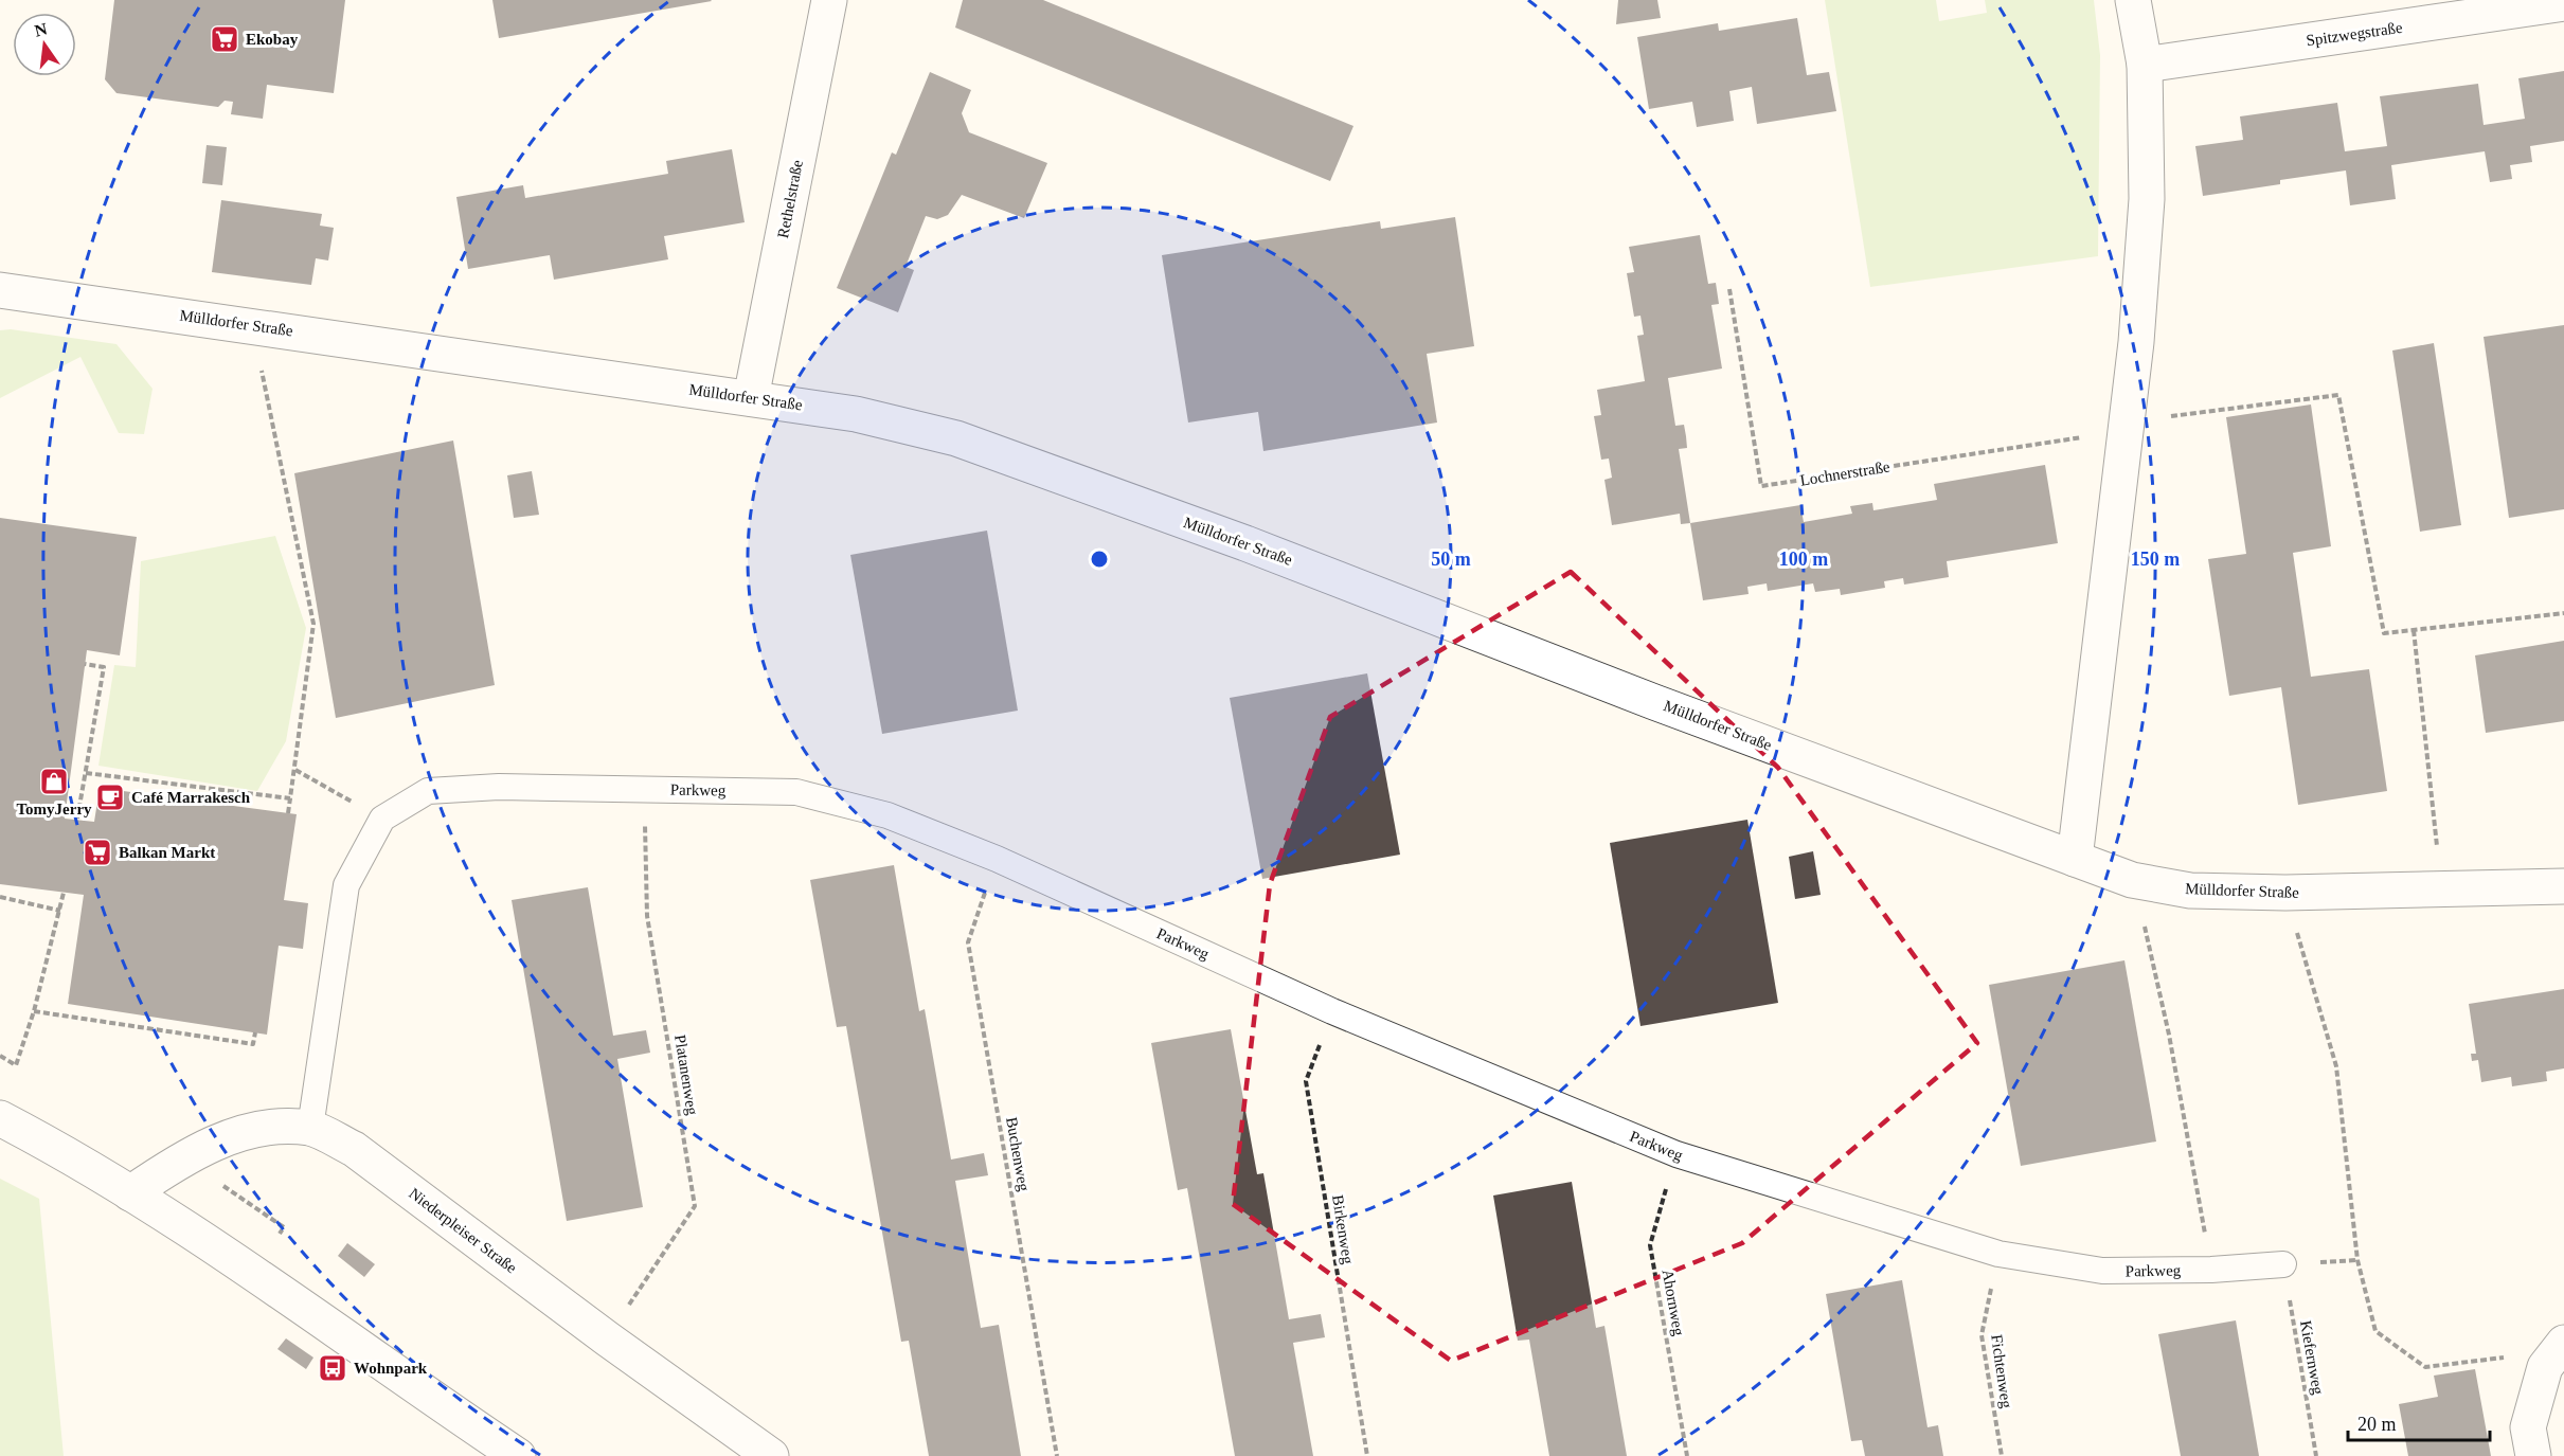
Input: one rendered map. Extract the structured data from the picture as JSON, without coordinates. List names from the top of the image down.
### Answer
{
  "streets": {
    "street": [
      "Spitzwegstraße",
      "Rethelstraße",
      "Mülldorfer Straße",
      "Niederpleiser Straße"
    ],
    "lane": ["Parkweg"],
    "path": [
      "Lochnerstraße",
      "Platanenweg",
      "Buchenweg",
      "Birkenweg",
      "Ahornweg",
      "Kiefernweg",
      "Fichtenweg"
    ]
  },
  "crossings": [
    ["Rethelstraße", "Mülldorfer Straße"],
    ["Parkweg", "Platanenweg"],
    ["Parkweg", "Buchenweg"],
    ["Parkweg", "Birkenweg"],
    ["Parkweg", "Ahornweg"],
    ["Parkweg", "Kiefernweg"],
    ["Parkweg", "Fichtenweg"],
    ["Platanenweg", "Niederpleiser Straße"]
  ],
  "places": {
    "supermarket": ["Ekobay", "Balkan Markt"],
    "shop": ["TomyJerry"],
    "cafe": ["Café Marrakesch"],
    "bus stop": ["Wohnpark"]
  },
  "scale_bar": "20 m",
  "north": "top",
  "rings": ["50 m", "100 m", "150 m"]
}
